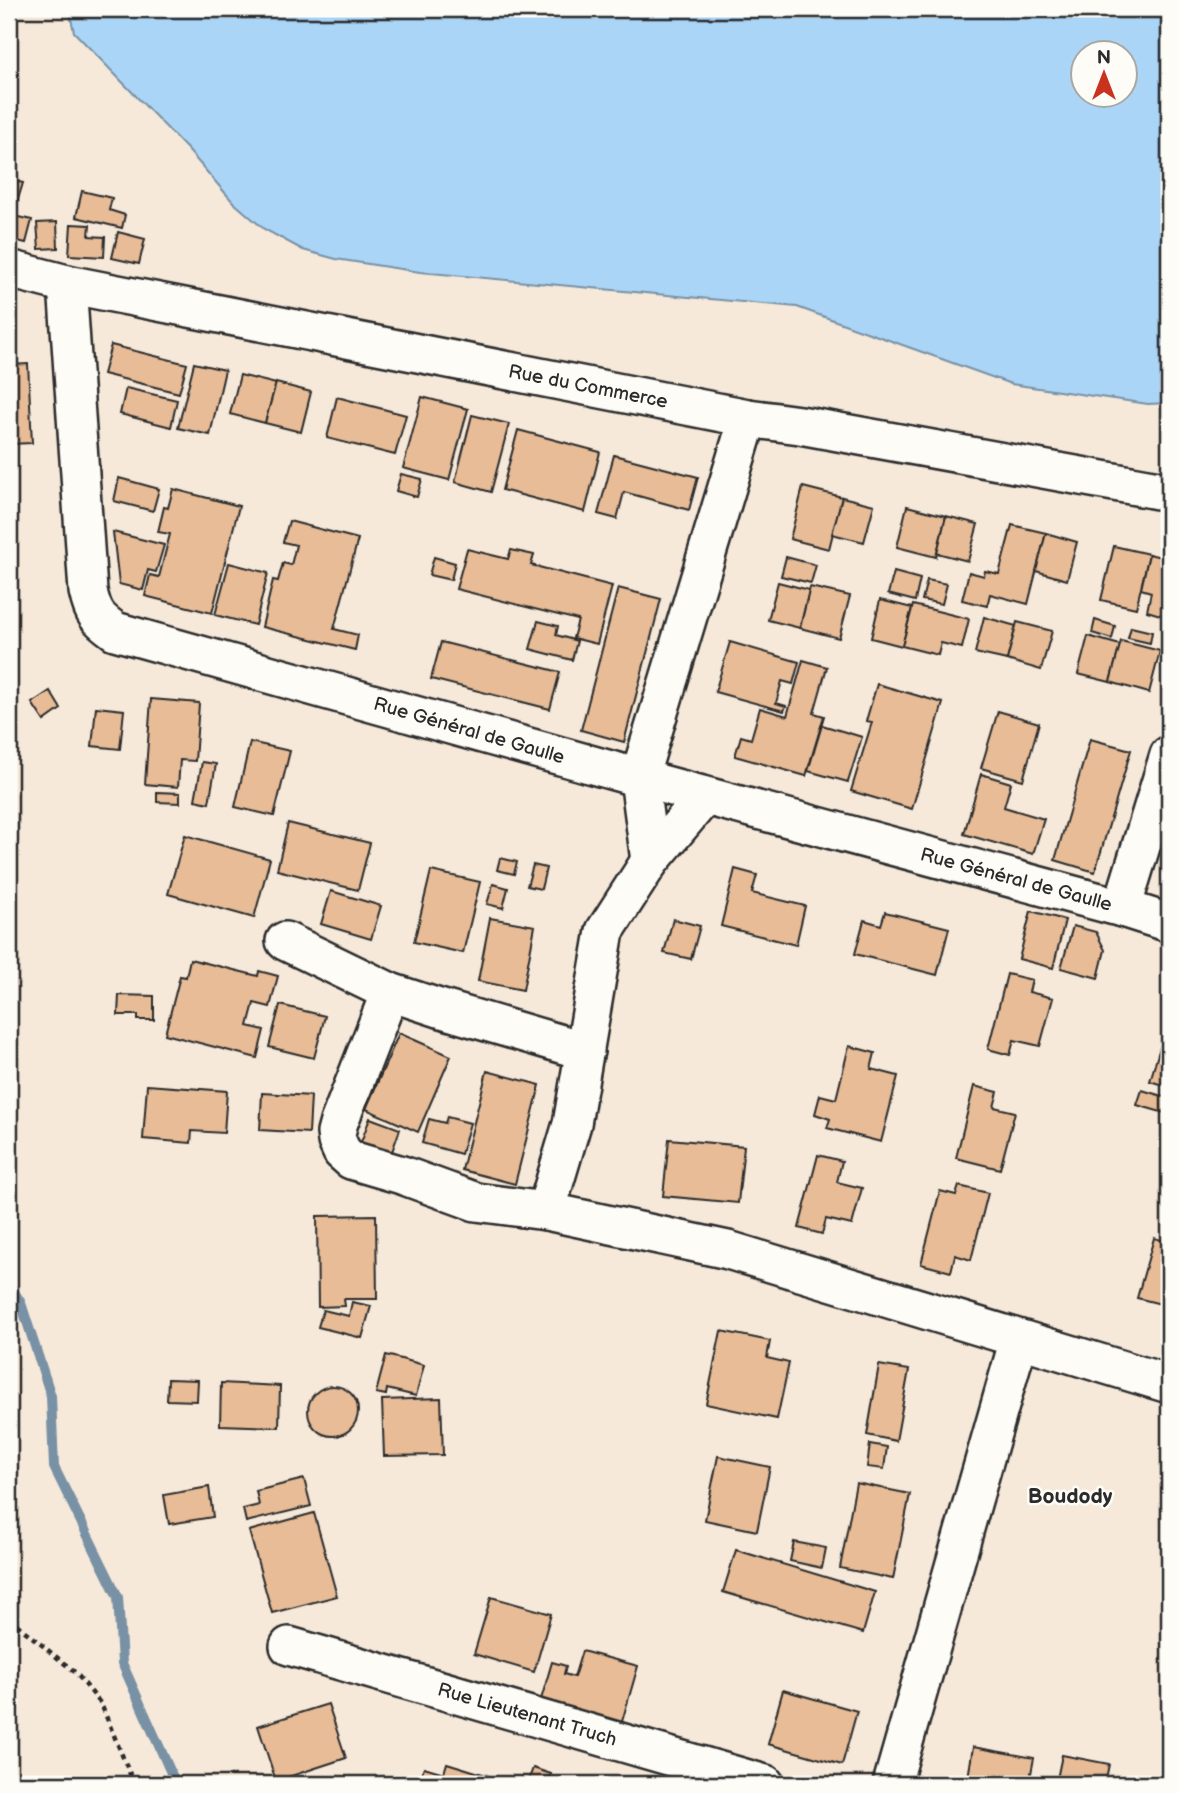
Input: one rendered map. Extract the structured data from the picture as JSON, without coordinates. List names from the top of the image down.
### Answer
{
  "streets": {
    "street": ["Rue du Commerce", "Rue Général de Gaulle", "Rue Lieutenant Truch"]
  },
  "crossings": [
    ["Rue du Commerce", "Rue Général de Gaulle"]
  ],
  "districts": ["Boudody"],
  "north": "top"
}
